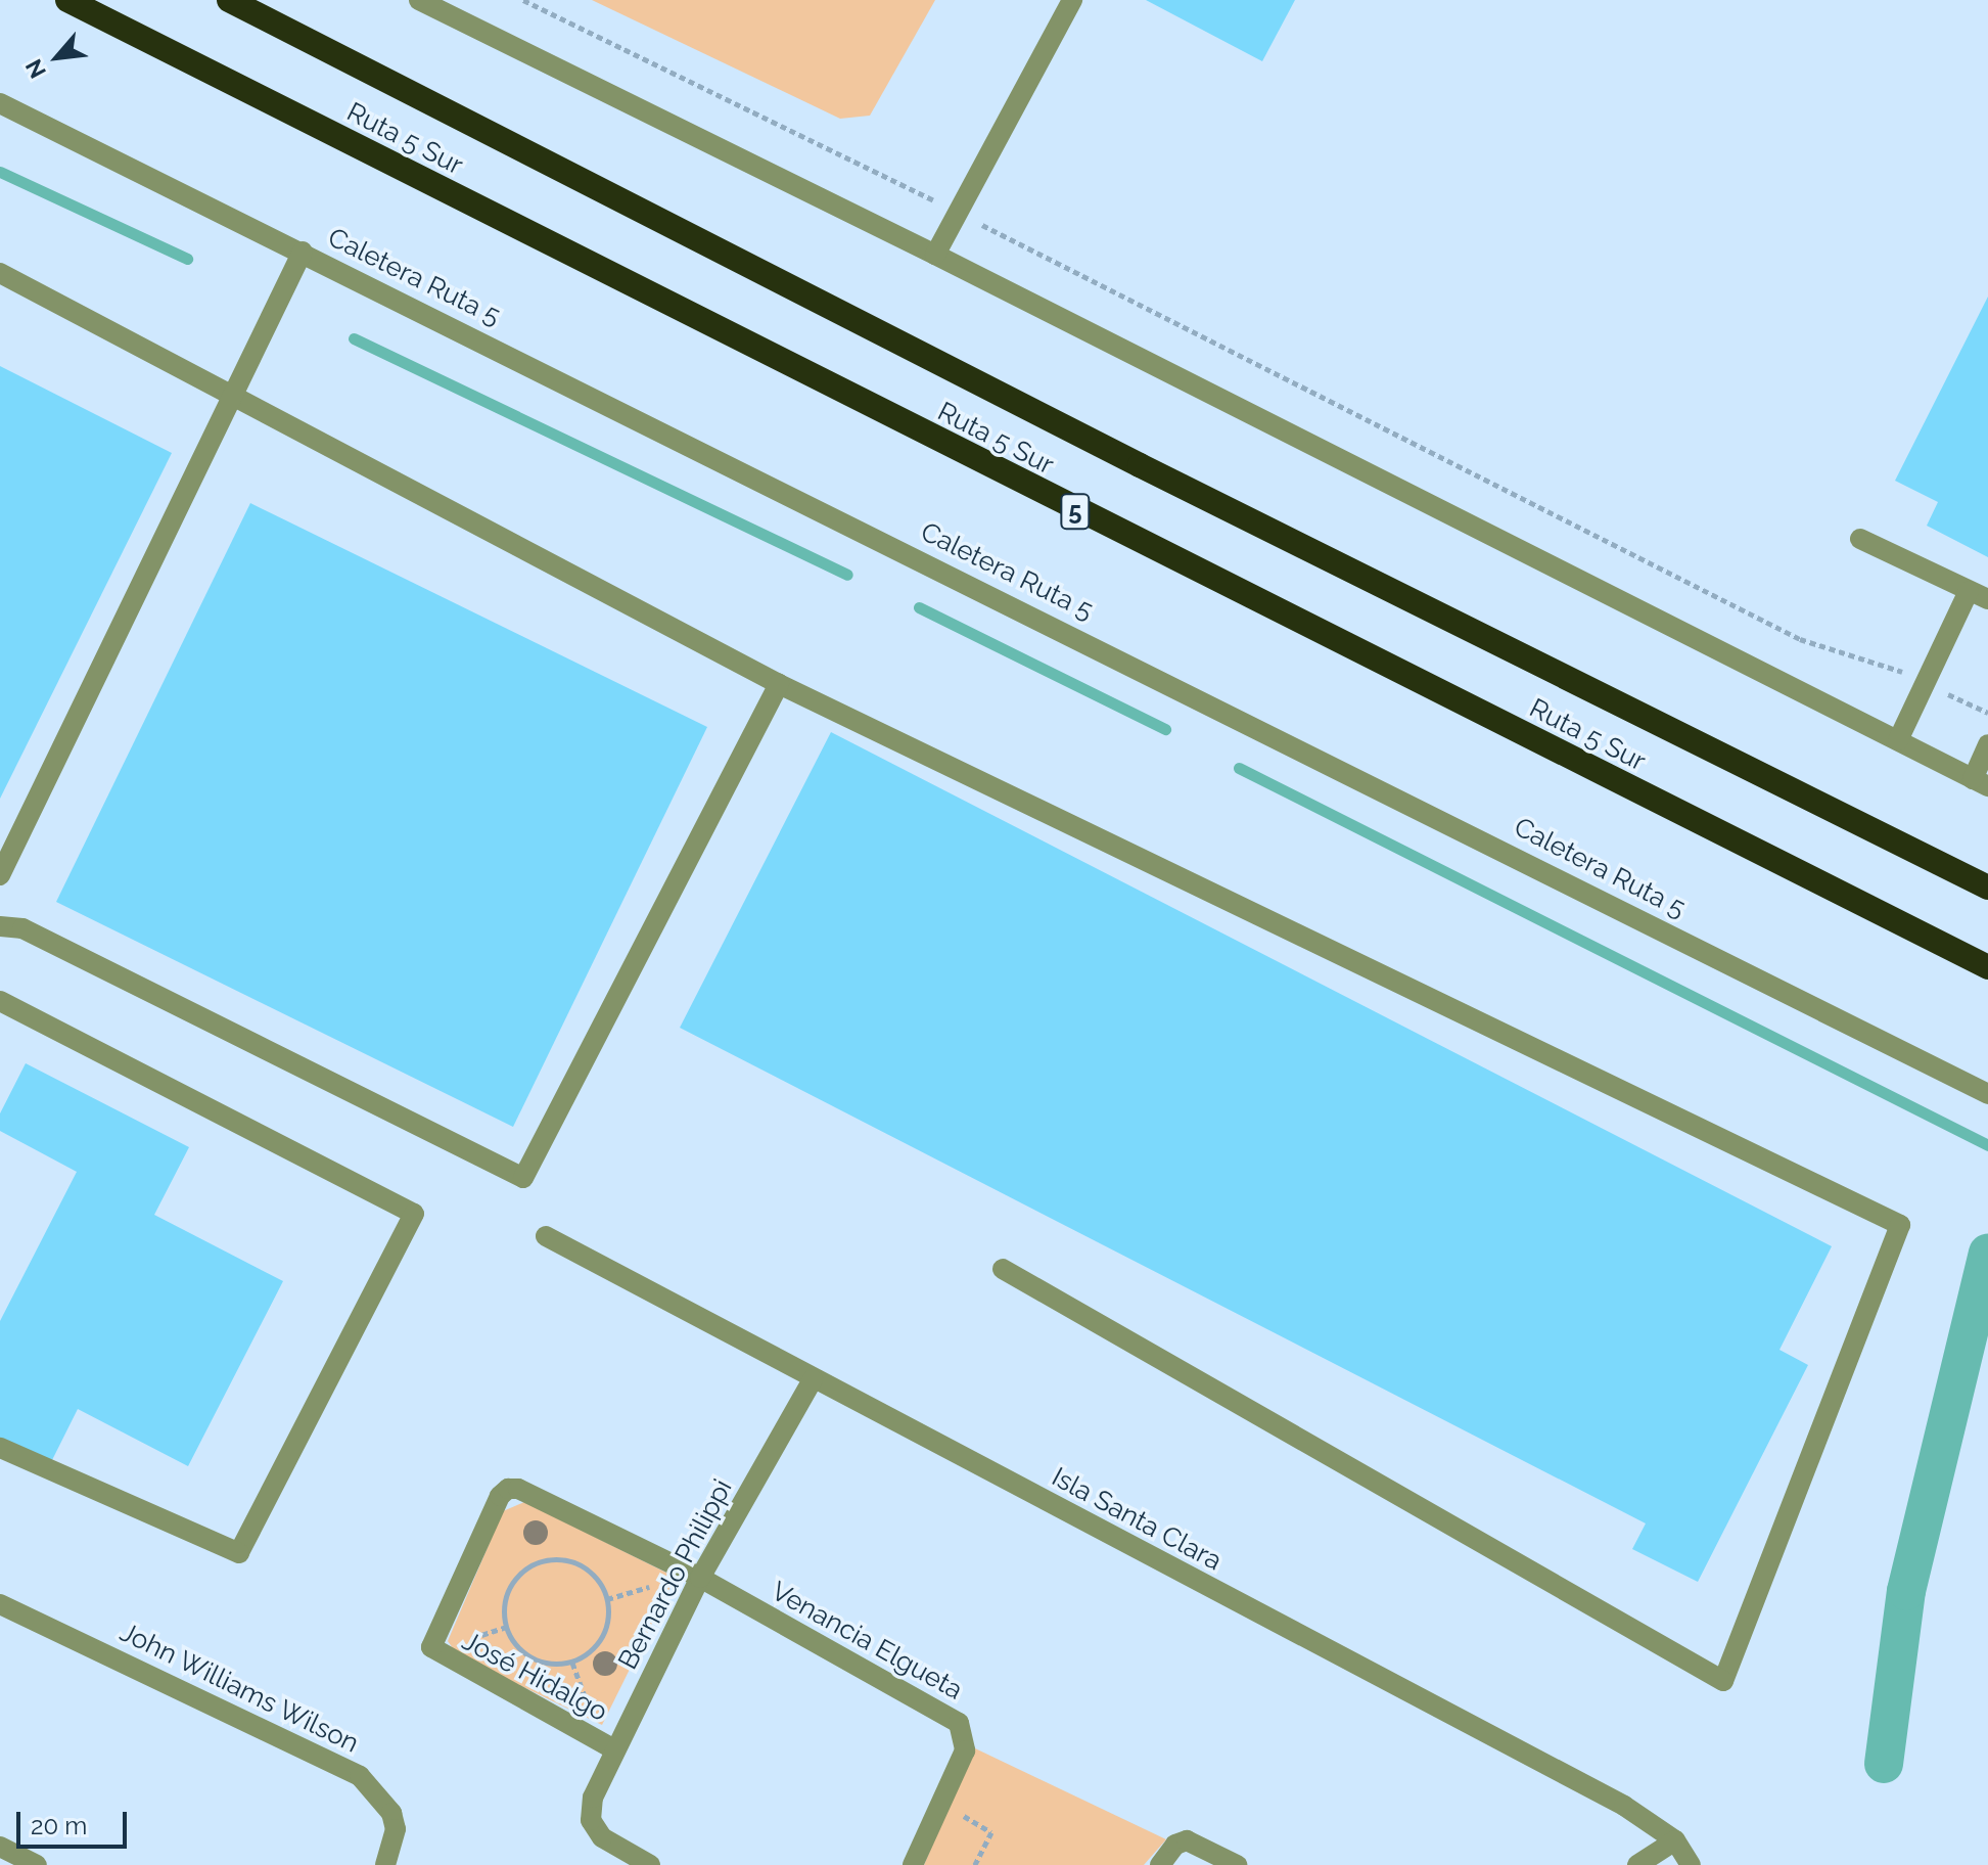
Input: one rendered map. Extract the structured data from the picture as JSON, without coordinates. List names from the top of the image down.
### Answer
{
  "streets": {
    "highway": ["Ruta 5 Sur", "5"],
    "street": [
      "Caletera Ruta 5",
      "Isla Santa Clara",
      "Bernardo Philippi",
      "Venancia Elgueta",
      "José Hidalgo",
      "John Williams Wilson"
    ]
  },
  "crossings": [
    ["Isla Santa Clara", "Bernardo Philippi"],
    ["Bernardo Philippi", "Venancia Elgueta"],
    ["Bernardo Philippi", "José Hidalgo"],
    ["Venancia Elgueta", "José Hidalgo"]
  ],
  "scale_bar": "20 m",
  "north": "bottom left"
}
